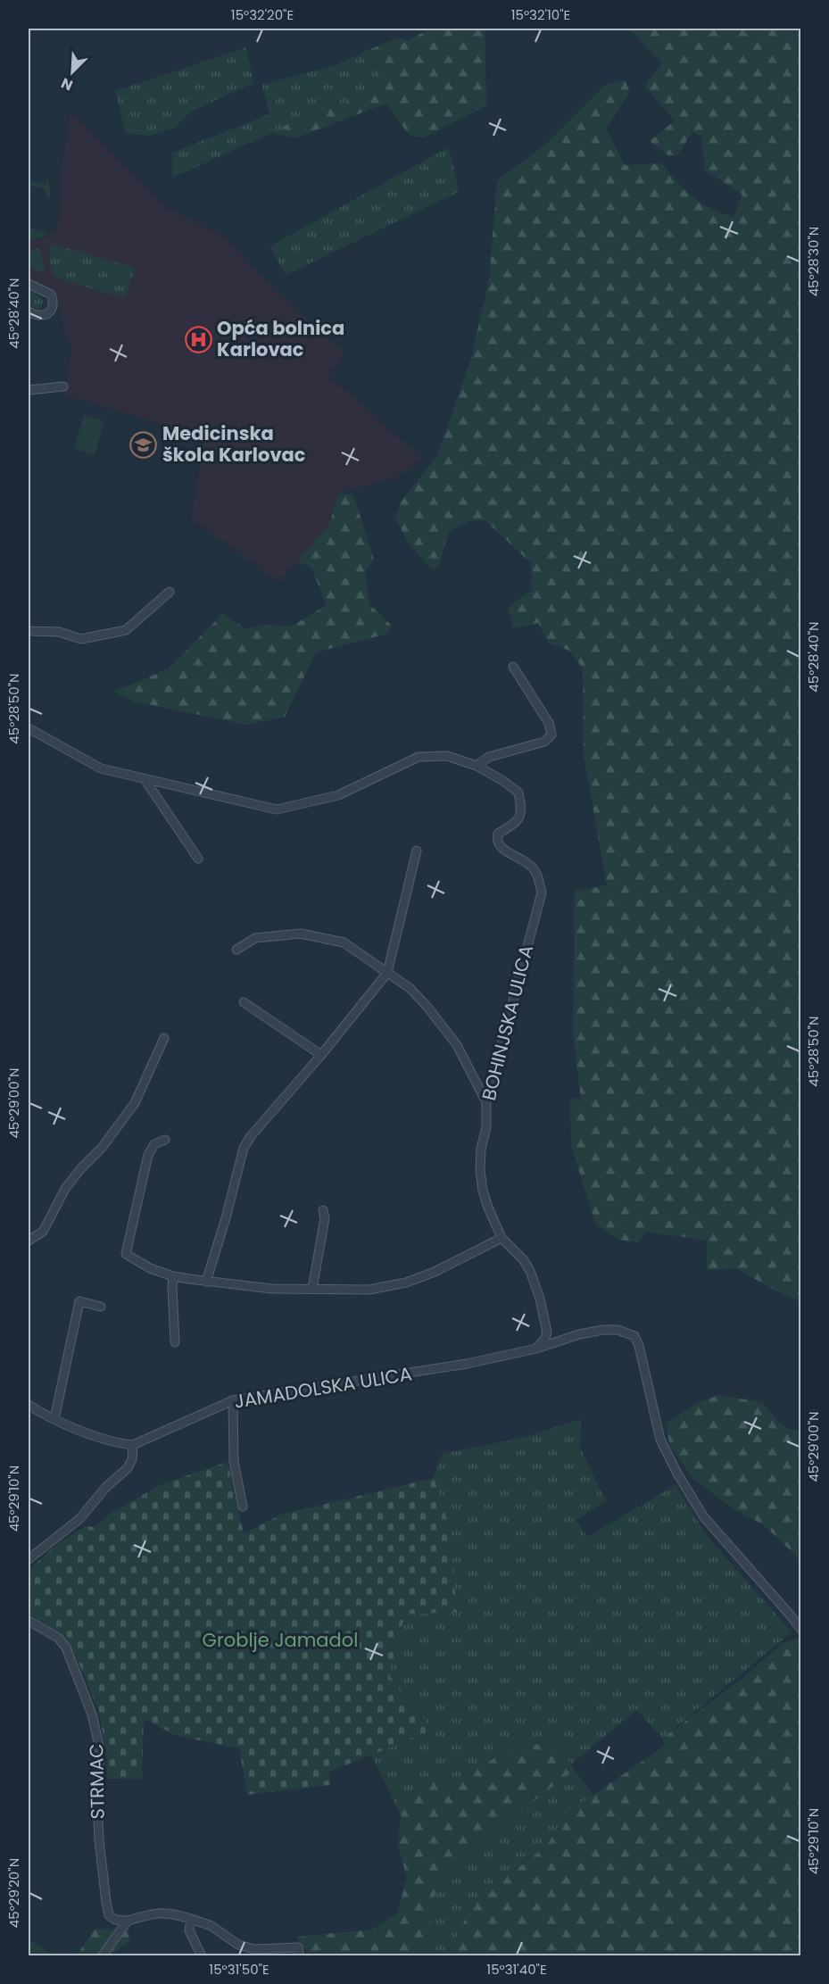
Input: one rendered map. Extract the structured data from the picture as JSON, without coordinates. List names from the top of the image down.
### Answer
{
  "streets": {
    "street": ["BOHINJSKA ULICA", "JAMADOLSKA ULICA", "STRMAC"]
  },
  "crossings": [
    ["BOHINJSKA ULICA", "JAMADOLSKA ULICA"]
  ],
  "parks": ["Groblje Jamadol"],
  "places": {
    "hospital": ["Opća bolnica Karlovac"],
    "school or university": ["Medicinska škola Karlovac"]
  },
  "north": "bottom left",
  "coordinates": [
    "15°32'20\"E",
    "15°32'10\"E",
    "45°28'30\"N",
    "45°28'40\"N",
    "45°28'50\"N",
    "45°29'00\"N",
    "45°29'10\"N",
    "45°29'20\"N",
    "15°31'50\"E",
    "15°31'40\"E"
  ]
}
